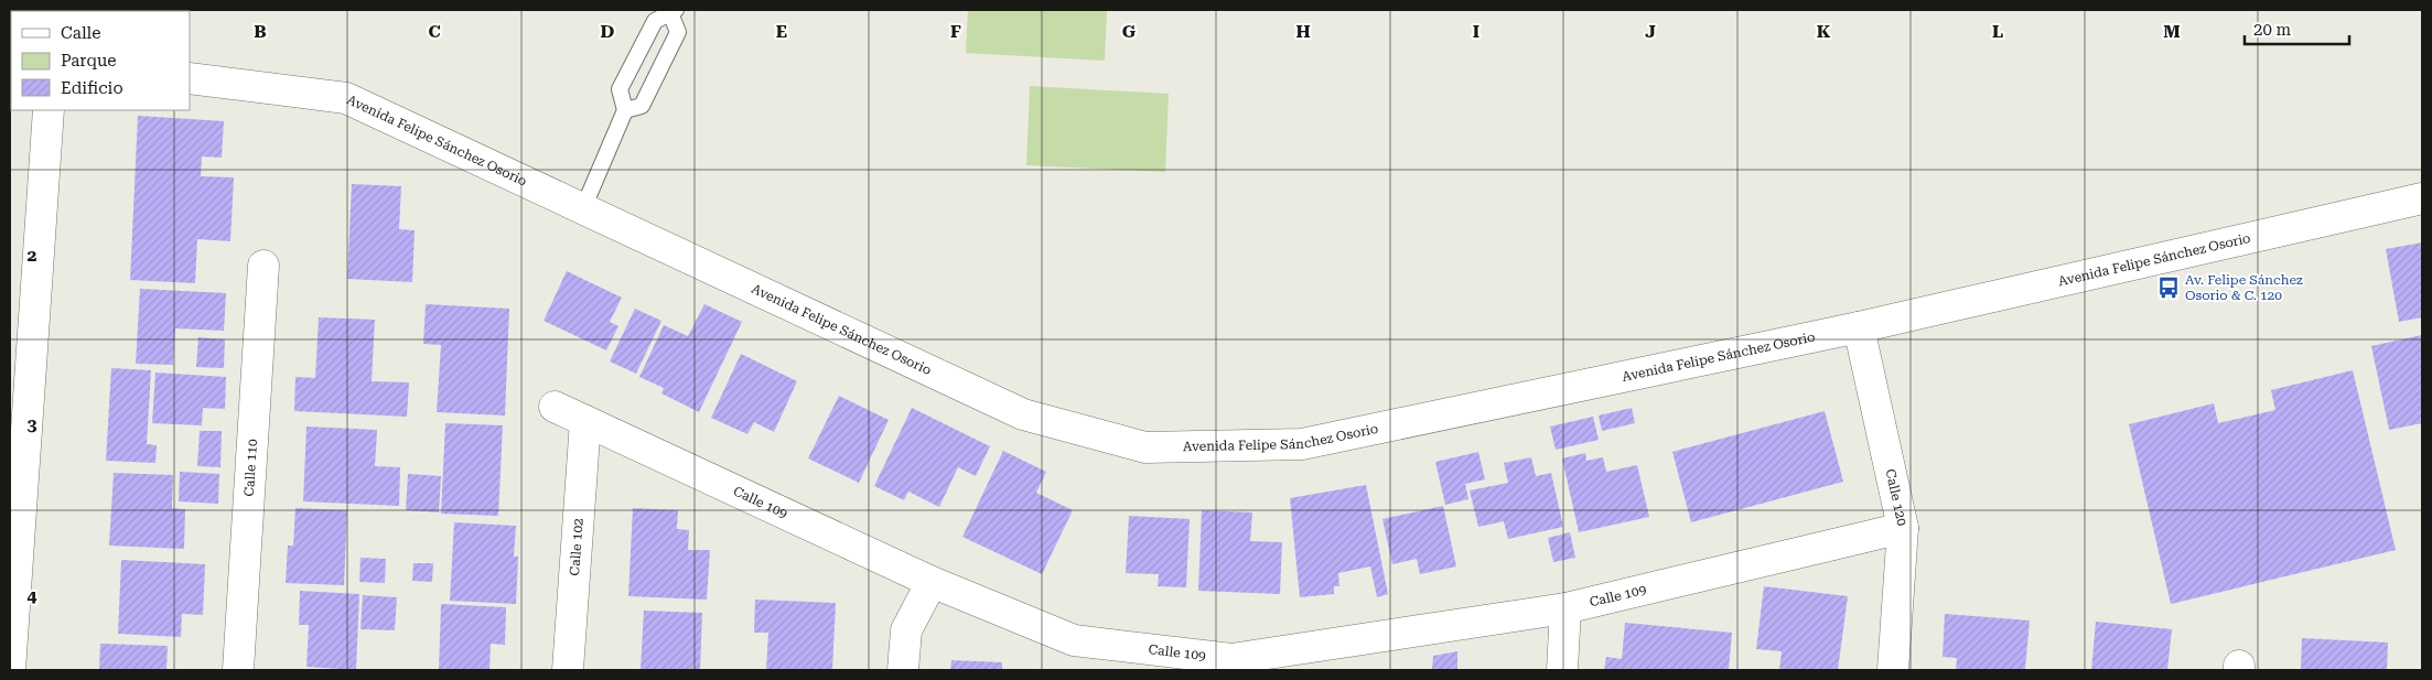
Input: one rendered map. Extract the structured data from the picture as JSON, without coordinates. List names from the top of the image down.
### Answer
{
  "streets": {
    "street": [
      "Avenida Felipe Sánchez Osorio",
      "Calle 110",
      "Calle 120",
      "Calle 109",
      "Calle 102"
    ]
  },
  "crossings": [
    ["Avenida Felipe Sánchez Osorio", "Calle 120"],
    ["Calle 120", "Calle 109"],
    ["Calle 109", "Calle 102"]
  ],
  "places": {
    "bus stop": ["Av. Felipe Sánchez Osorio & C. 120"]
  },
  "legend": ["Calle", "Parque", "Edificio"],
  "scale_bar": "20 m",
  "grid": {
    "columns": [
      "B",
      "C",
      "D",
      "E",
      "F",
      "G",
      "H",
      "I",
      "J",
      "K",
      "L",
      "M"
    ],
    "rows": ["2", "3", "4"]
  }
}
